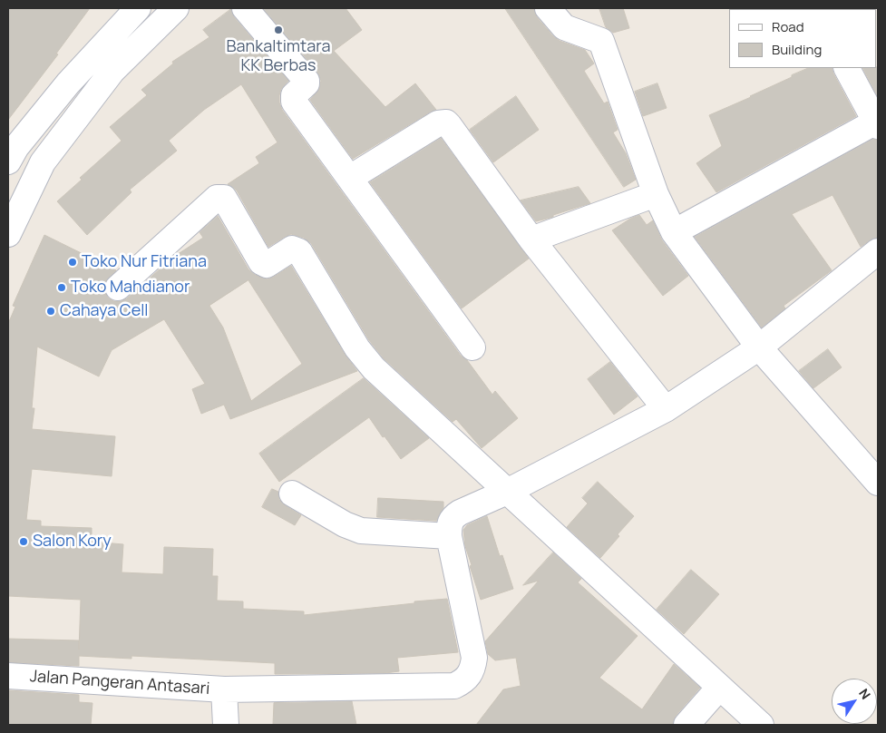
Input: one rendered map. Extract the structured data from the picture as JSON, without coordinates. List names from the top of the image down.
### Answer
{
  "streets": {
    "street": ["Jalan Pangeran Antasari"]
  },
  "places": [
    "Bankaltimtara KK Berbas",
    "Toko Nur Fitriana",
    "Toko Mahdianor",
    "Cahaya Cell",
    "Salon Kory"
  ],
  "legend": ["Road", "Building"],
  "north": "top right"
}
